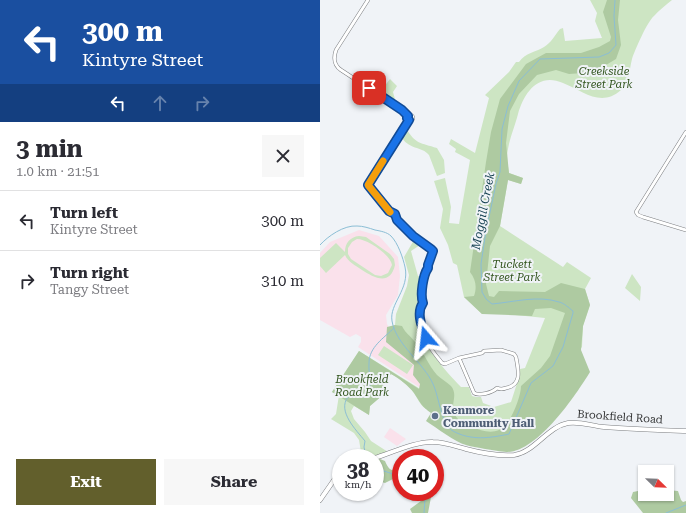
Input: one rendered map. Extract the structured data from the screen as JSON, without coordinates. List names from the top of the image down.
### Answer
{
  "streets": {
    "main road": ["Brookfield Road"]
  },
  "water": ["Moggill Creek"],
  "parks": ["Creekside Street Park", "Tuckett Street Park", "Brookfield Road Park"],
  "places": ["Kenmore Community Hall"],
  "north": "bottom right",
  "page": {
    "turn": ["300 m", "Kintyre Street"],
    "heading": ["3 min", "1.0 km · 21:51"],
    "list": [
      {
        "name": "Turn left",
        "note": "Kintyre Street",
        "value": "300 m"
      },
      {
        "name": "Turn right",
        "note": "Tangy Street",
        "value": "310 m"
      }
    ],
    "speed": "38 km/h",
    "limit": "40",
    "buttons": ["Exit", "Share"]
  }
}
